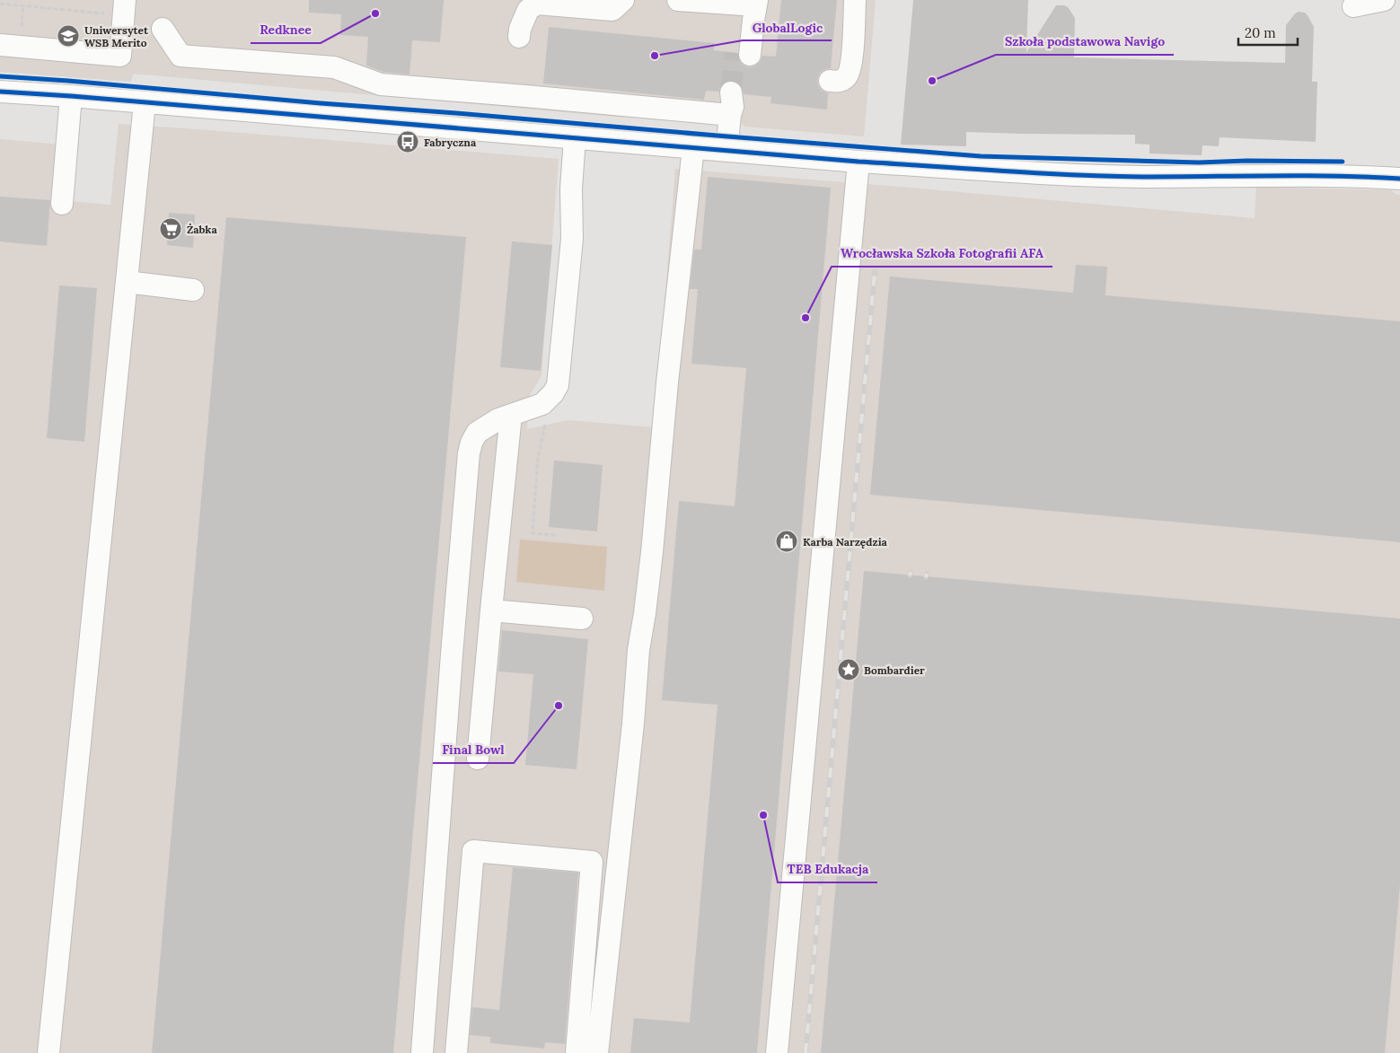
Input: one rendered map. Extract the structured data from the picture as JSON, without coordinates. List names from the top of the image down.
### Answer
{
  "places": {
    "other": [
      "Redknee",
      "GlobalLogic",
      "Szkoła podstawowa Navigo",
      "Wrocławska Szkoła Fotografii AFA",
      "Final Bowl",
      "TEB Edukacja"
    ],
    "school or university": ["Uniwersytet WSB Merito"],
    "bus stop": ["Fabryczna"],
    "supermarket": ["Żabka"],
    "shop": ["Karba Narzędzia"],
    "place": ["Bombardier"]
  },
  "scale_bar": "20 m"
}
